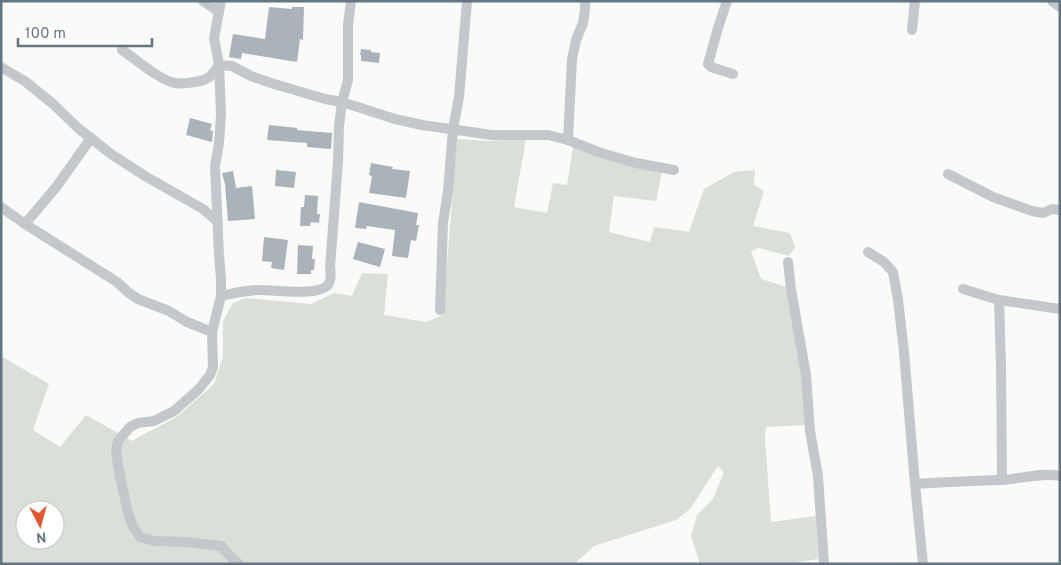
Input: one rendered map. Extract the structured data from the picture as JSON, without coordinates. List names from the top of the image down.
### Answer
{
  "scale_bar": "100 m",
  "north": "bottom"
}
